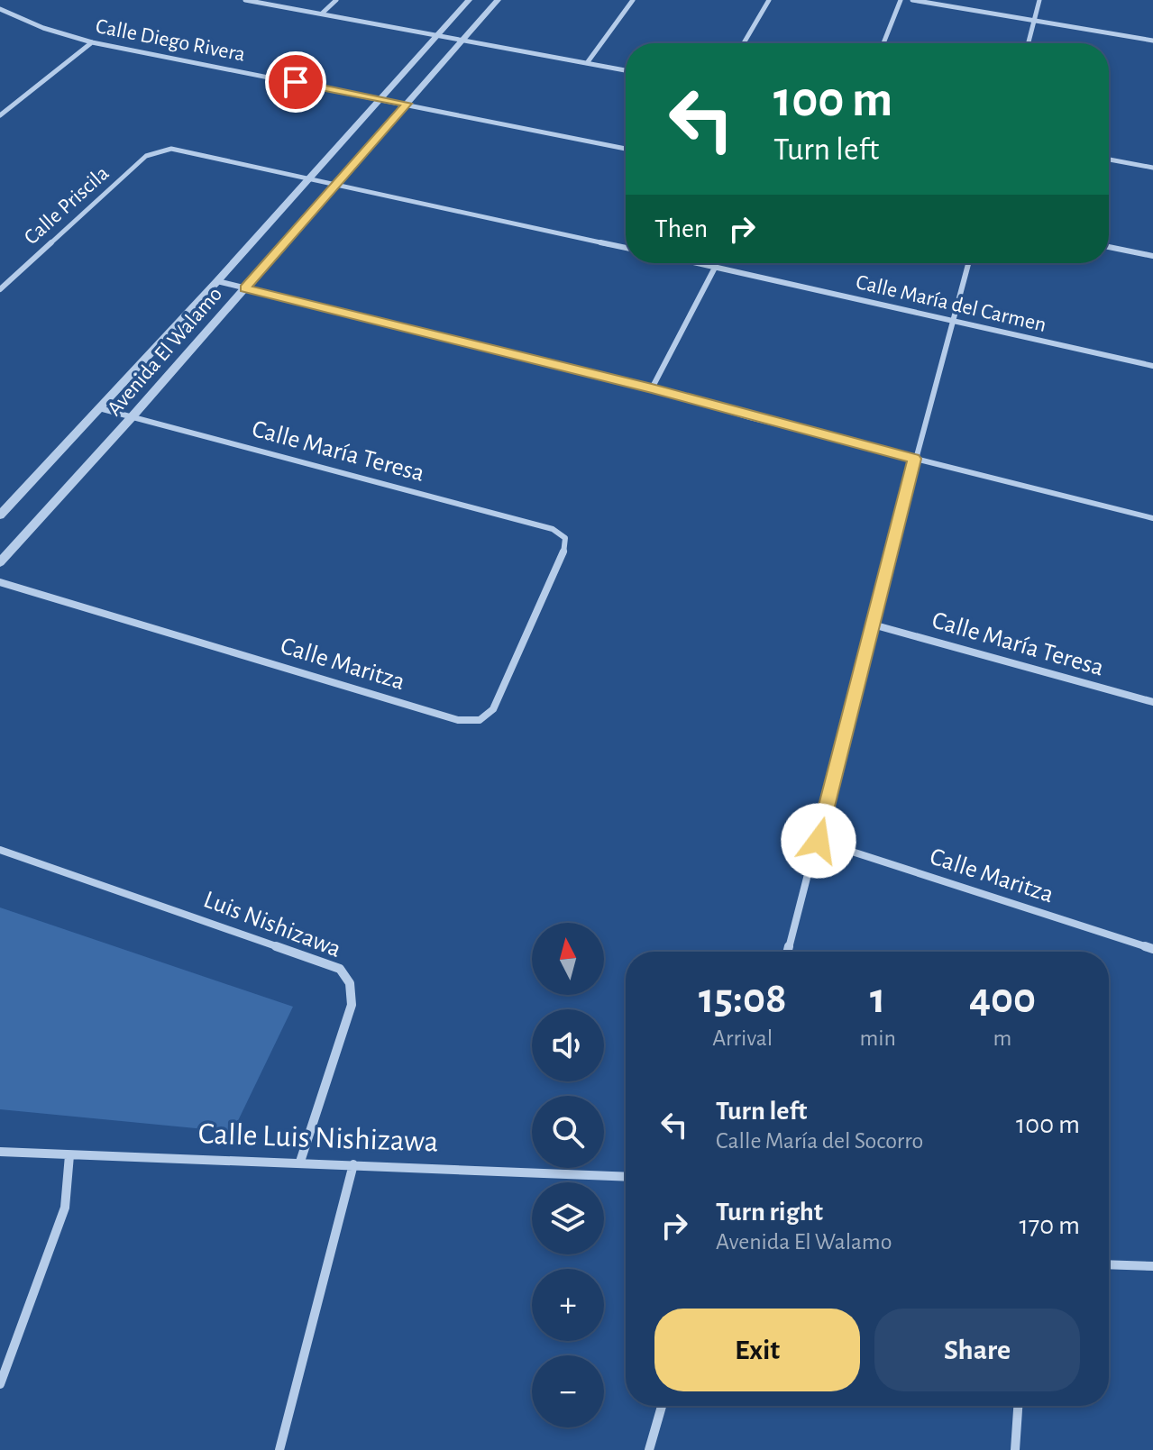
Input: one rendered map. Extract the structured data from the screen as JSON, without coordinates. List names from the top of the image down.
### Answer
{
  "streets": {
    "street": [
      "Calle Diego Rivera",
      "Calle Priscila",
      "Calle María del Carmen",
      "Avenida El Walamo",
      "Calle María Teresa",
      "Calle Maritza",
      "Luis Nishizawa",
      "Calle Luis Nishizawa"
    ]
  },
  "crossings": [
    ["Calle Diego Rivera", "Avenida El Walamo"],
    ["Calle Priscila", "Avenida El Walamo"],
    ["Avenida El Walamo", "Calle María Teresa"],
    ["Calle María Teresa", "Calle Maritza"],
    ["Luis Nishizawa", "Calle Luis Nishizawa"]
  ],
  "north": "top",
  "page": {
    "turn": ["100 m", "Turn left"],
    "then": "Then",
    "map_buttons": ["+", "−"],
    "eta": [
      "15:08",
      "Arrival",
      "1",
      "min",
      "400",
      "m"
    ],
    "list": [
      {
        "name": "Turn left",
        "note": "Calle María del Socorro",
        "value": "100 m"
      },
      {
        "name": "Turn right",
        "note": "Avenida El Walamo",
        "value": "170 m"
      }
    ],
    "buttons": ["Exit", "Share"]
  }
}
